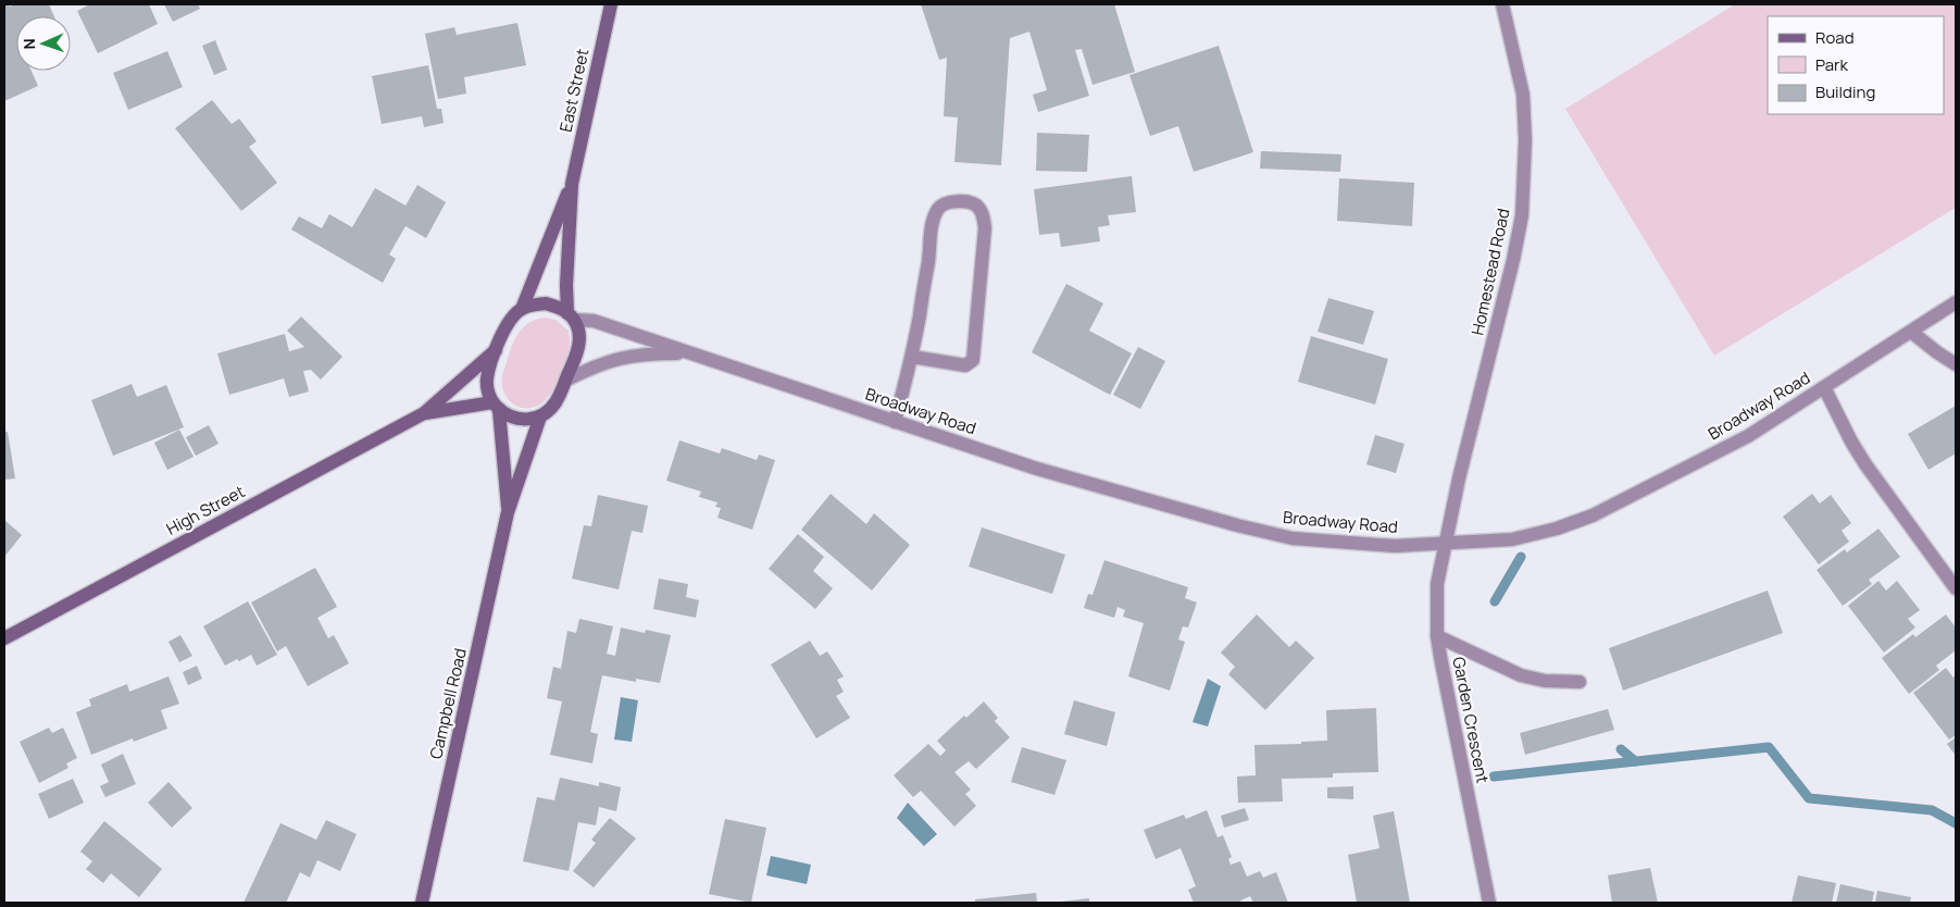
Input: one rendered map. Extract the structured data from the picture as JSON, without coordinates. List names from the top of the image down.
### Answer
{
  "streets": {
    "street": [
      "East Street",
      "Homestead Road",
      "Broadway Road",
      "High Street",
      "Campbell Road",
      "Garden Crescent"
    ]
  },
  "crossings": [
    ["East Street", "Broadway Road"],
    ["East Street", "High Street"],
    ["East Street", "Campbell Road"],
    ["Homestead Road", "Broadway Road"],
    ["Homestead Road", "Garden Crescent"],
    ["Broadway Road", "High Street"],
    ["Broadway Road", "Campbell Road"],
    ["Broadway Road", "Garden Crescent"],
    ["High Street", "Campbell Road"]
  ],
  "legend": ["Road", "Park", "Building"],
  "north": "left"
}
